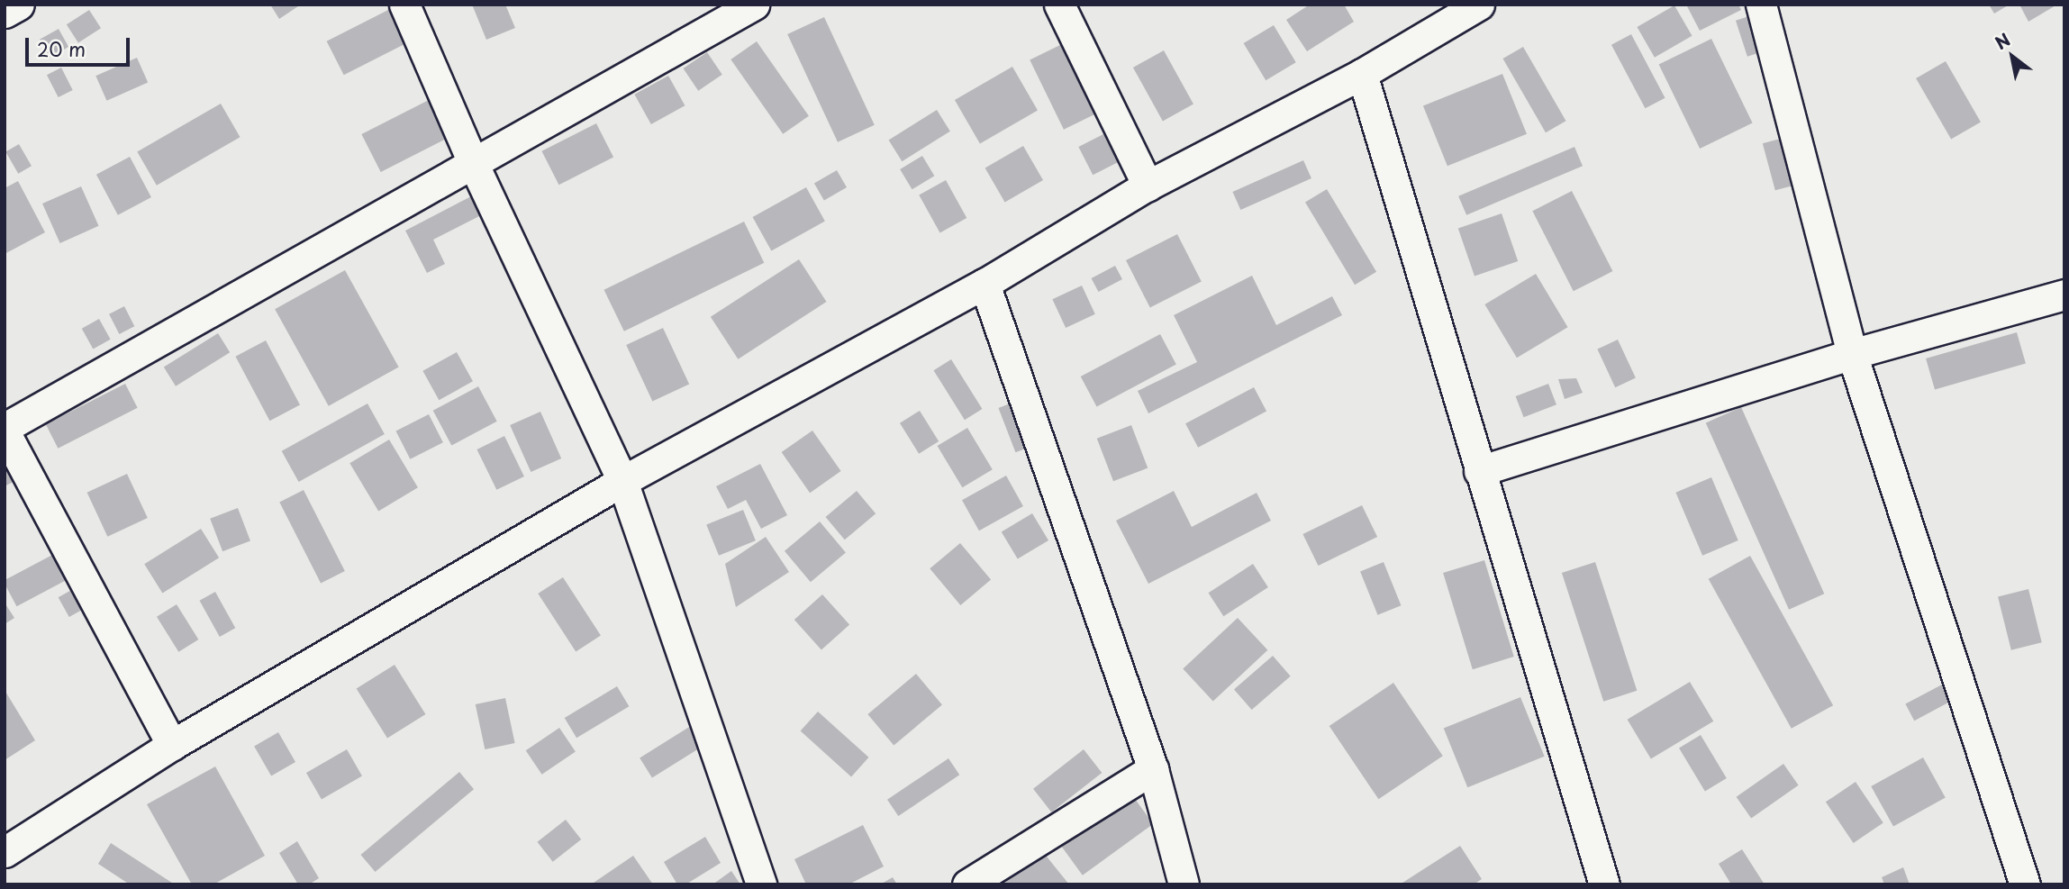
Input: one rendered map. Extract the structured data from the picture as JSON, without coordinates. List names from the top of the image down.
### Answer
{
  "scale_bar": "20 m",
  "north": "top left"
}
